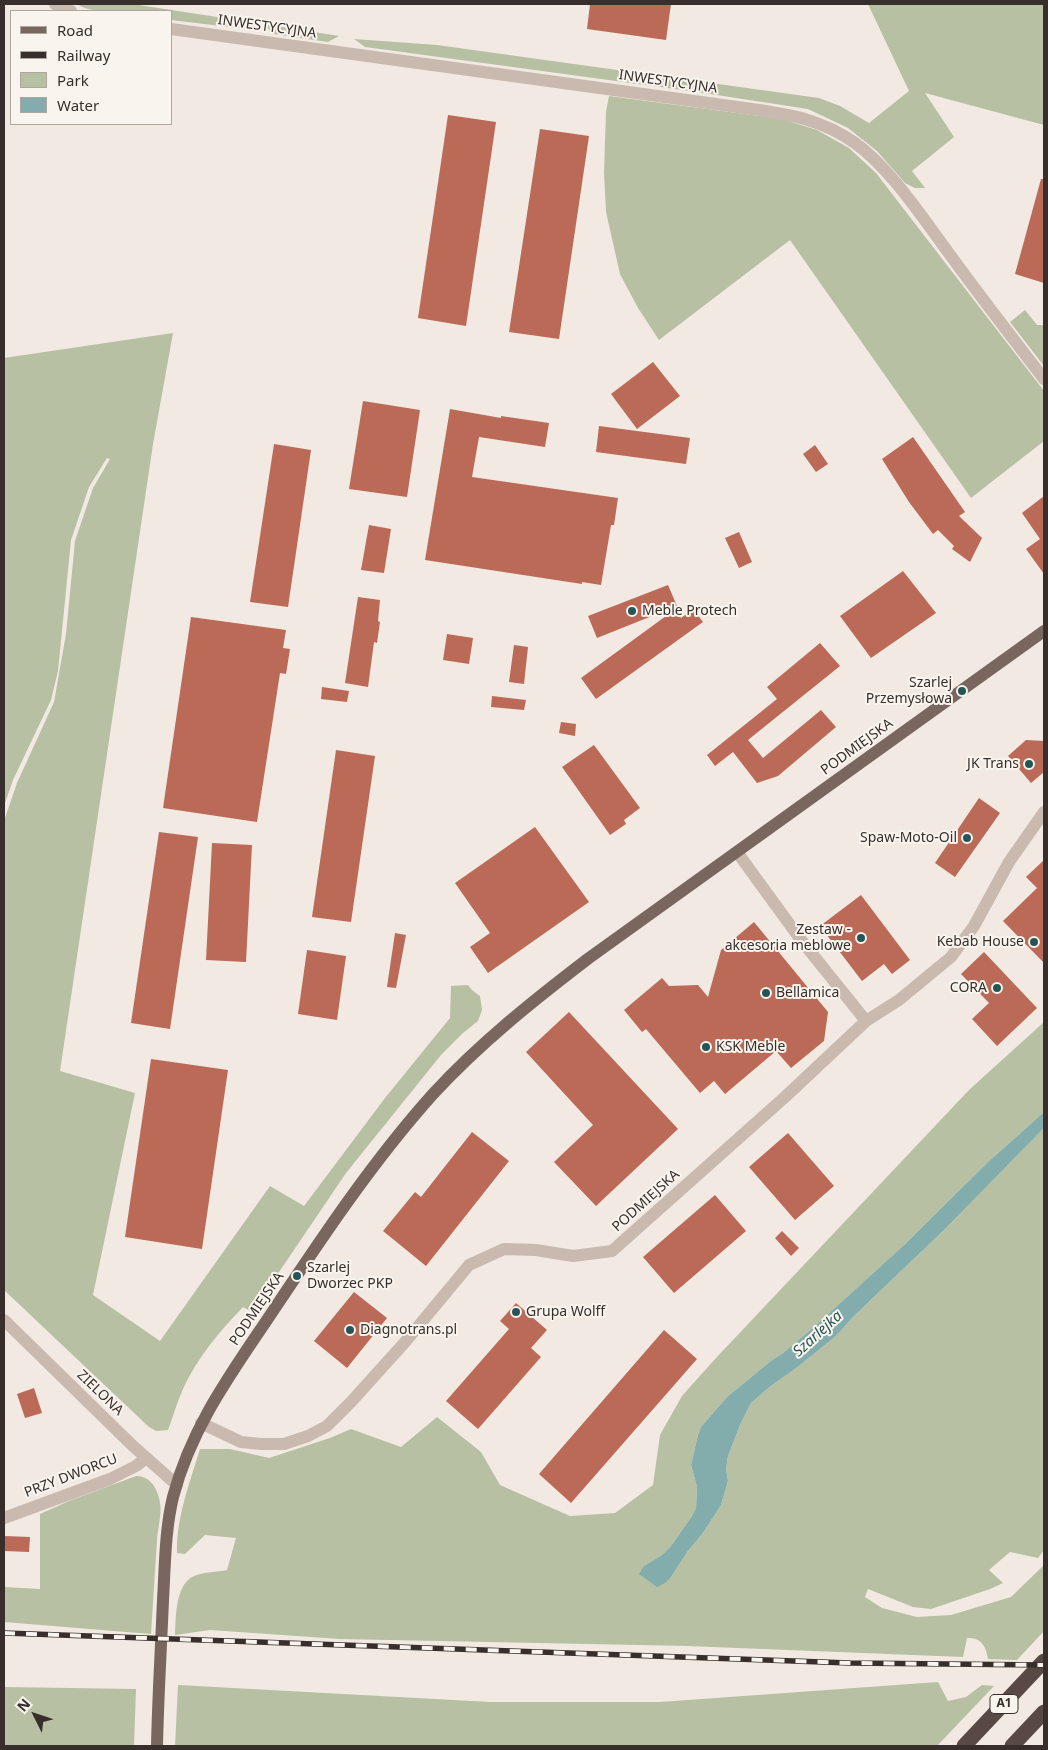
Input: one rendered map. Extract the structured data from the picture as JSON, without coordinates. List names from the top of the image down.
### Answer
{
  "streets": {
    "highway": ["A1"],
    "main road": ["PODMIEJSKA"],
    "street": ["INWESTYCYJNA", "ZIELONA", "PRZY DWORCU"]
  },
  "crossings": [
    ["PODMIEJSKA", "ZIELONA"],
    ["ZIELONA", "PRZY DWORCU"]
  ],
  "water": ["Szarlejka"],
  "places": [
    "Meble Protech",
    "Szarlej Przemysłowa",
    "JK Trans",
    "Spaw-Moto-Oil",
    "Zestaw - akcesoria meblowe",
    "Kebab House",
    "CORA",
    "Bellamica",
    "KSK Meble",
    "Szarlej Dworzec PKP",
    "Grupa Wolff",
    "Diagnotrans.pl"
  ],
  "legend": [
    "Road",
    "Railway",
    "Park",
    "Water"
  ],
  "north": "top left"
}
